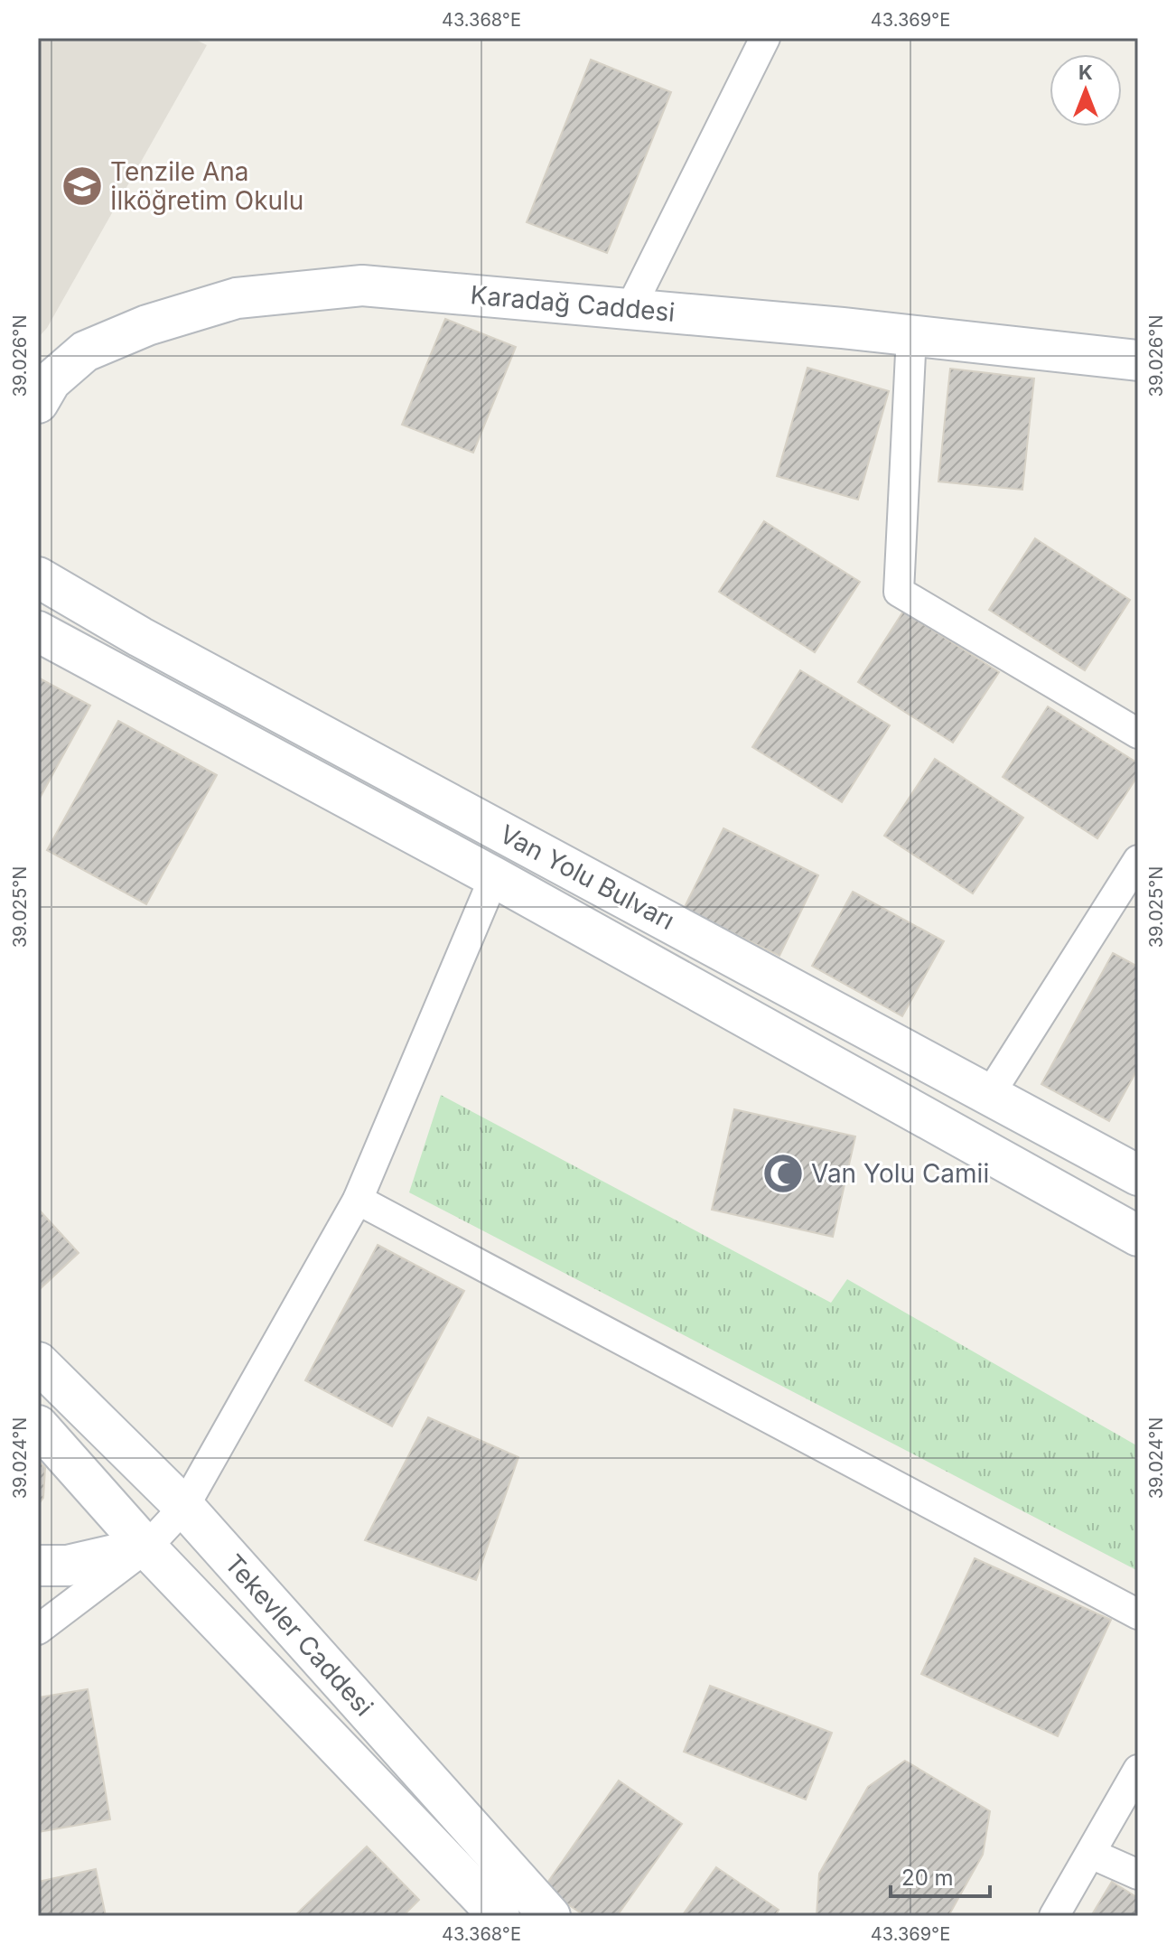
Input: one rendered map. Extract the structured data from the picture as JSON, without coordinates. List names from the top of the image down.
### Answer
{
  "streets": {
    "street": ["Karadağ Caddesi", "Van Yolu Bulvarı", "Tekevler Caddesi"]
  },
  "places": {
    "school or university": ["Tenzile Ana İlköğretim Okulu"],
    "mosque": ["Van Yolu Camii"]
  },
  "scale_bar": "20 m",
  "north": "top",
  "coordinates": [
    "43.368°E",
    "43.369°E",
    "39.026°N",
    "39.025°N",
    "39.024°N"
  ]
}
